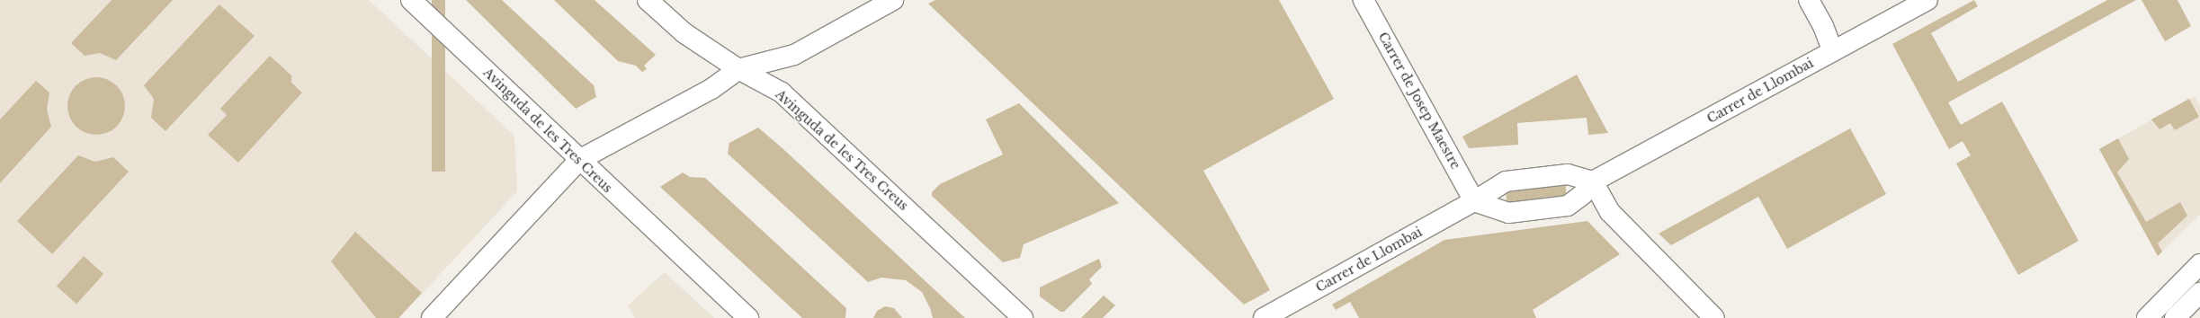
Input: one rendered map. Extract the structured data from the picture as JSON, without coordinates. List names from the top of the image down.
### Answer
{
  "streets": {
    "street": ["Carrer de Llombai", "Carrer de Josep Maestre", "Avinguda de les Tres Creus"]
  },
  "crossings": [
    ["Carrer de Llombai", "Carrer de Josep Maestre"]
  ]
}
